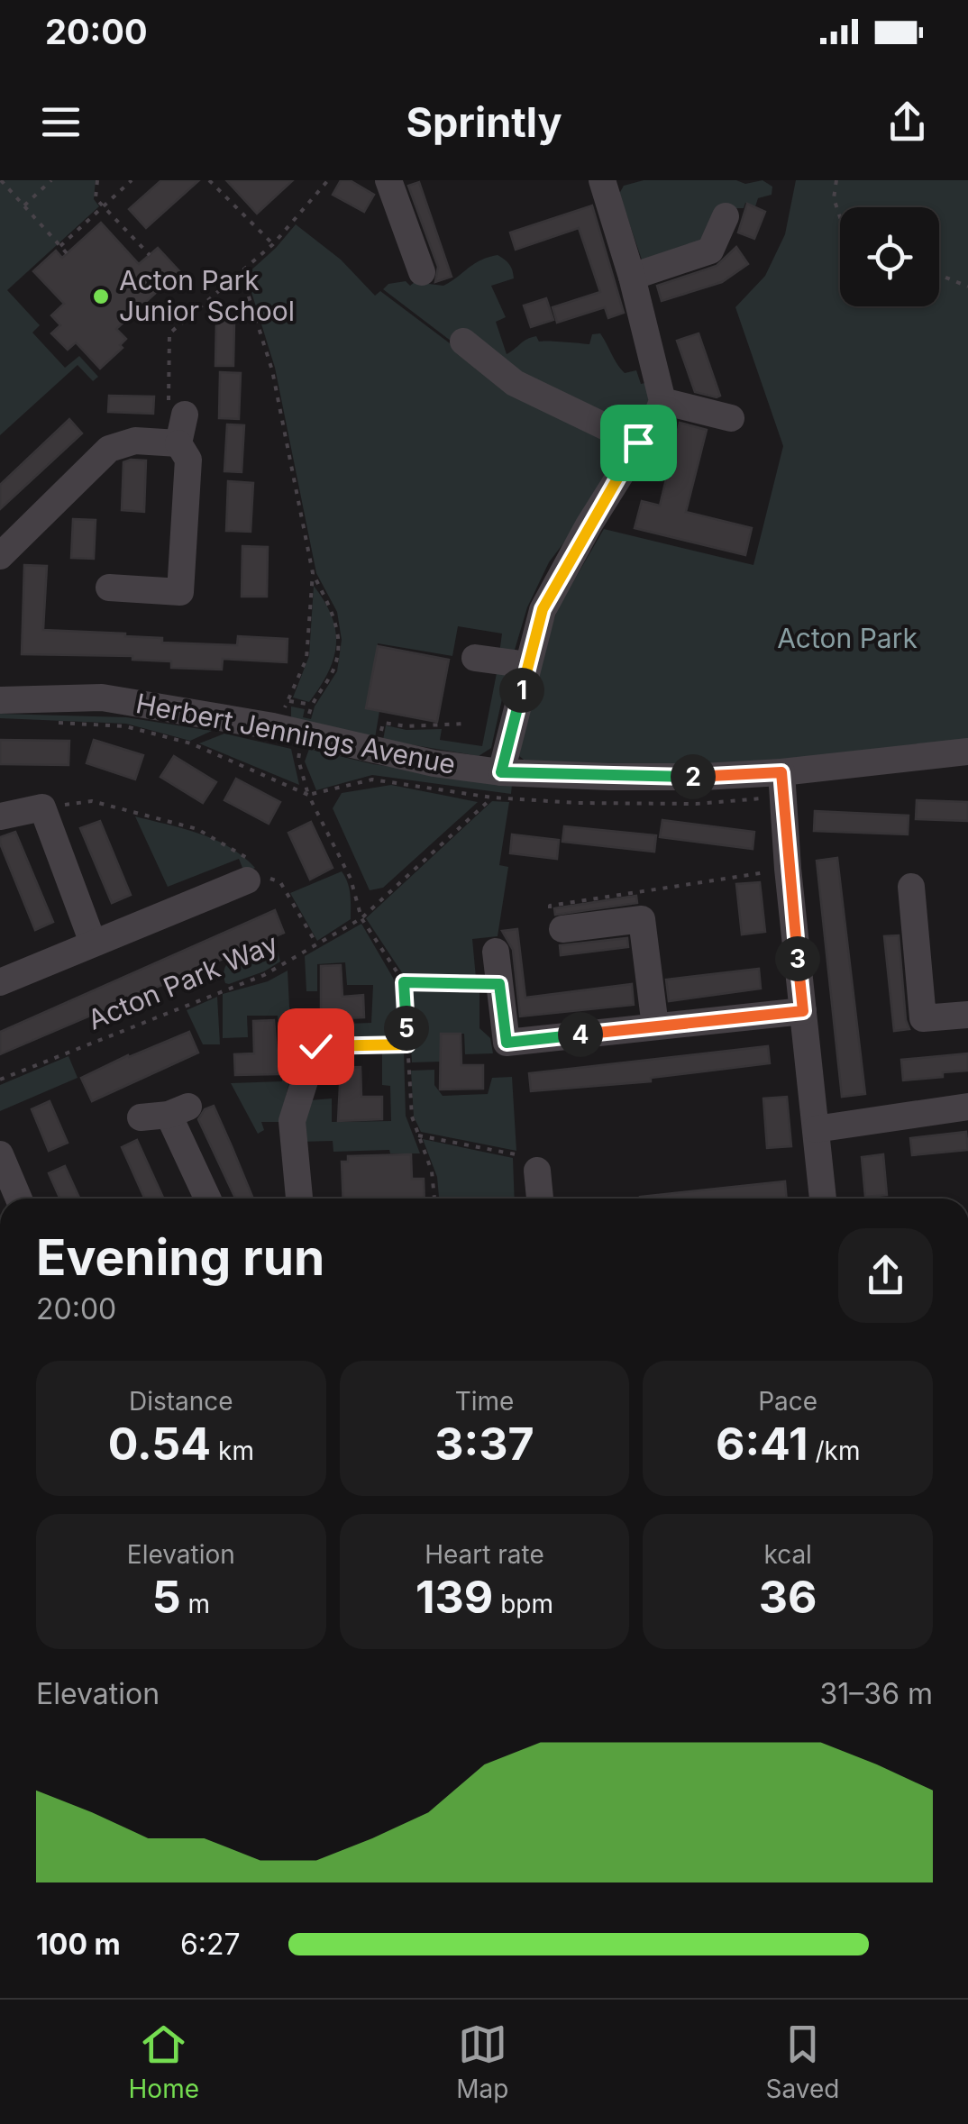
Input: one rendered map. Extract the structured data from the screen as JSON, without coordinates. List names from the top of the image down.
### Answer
{
  "streets": {
    "street": ["Herbert Jennings Avenue"],
    "path": ["Acton Park Way"]
  },
  "crossings": [
    ["Herbert Jennings Avenue", "Acton Park Way"]
  ],
  "parks": ["Acton Park"],
  "places": ["Acton Park Junior School"],
  "page": {
    "status": "20:00",
    "header": "Sprintly",
    "pins": [
      "1",
      "2",
      "3",
      "5",
      "4"
    ],
    "heading": ["Evening run", "20:00"],
    "stats": [
      ["Distance", "0.54 km"],
      ["Time", "3:37"],
      ["Pace", "6:41 /km"],
      ["Elevation", "5 m"],
      ["Heart rate", "139 bpm"],
      ["kcal", "36"]
    ],
    "chart": ["Elevation", "31–36 m"],
    "list": [
      {
        "name": "100 m",
        "note": "6:27"
      }
    ],
    "tabs": ["Home", "Map", "Saved"]
  }
}
